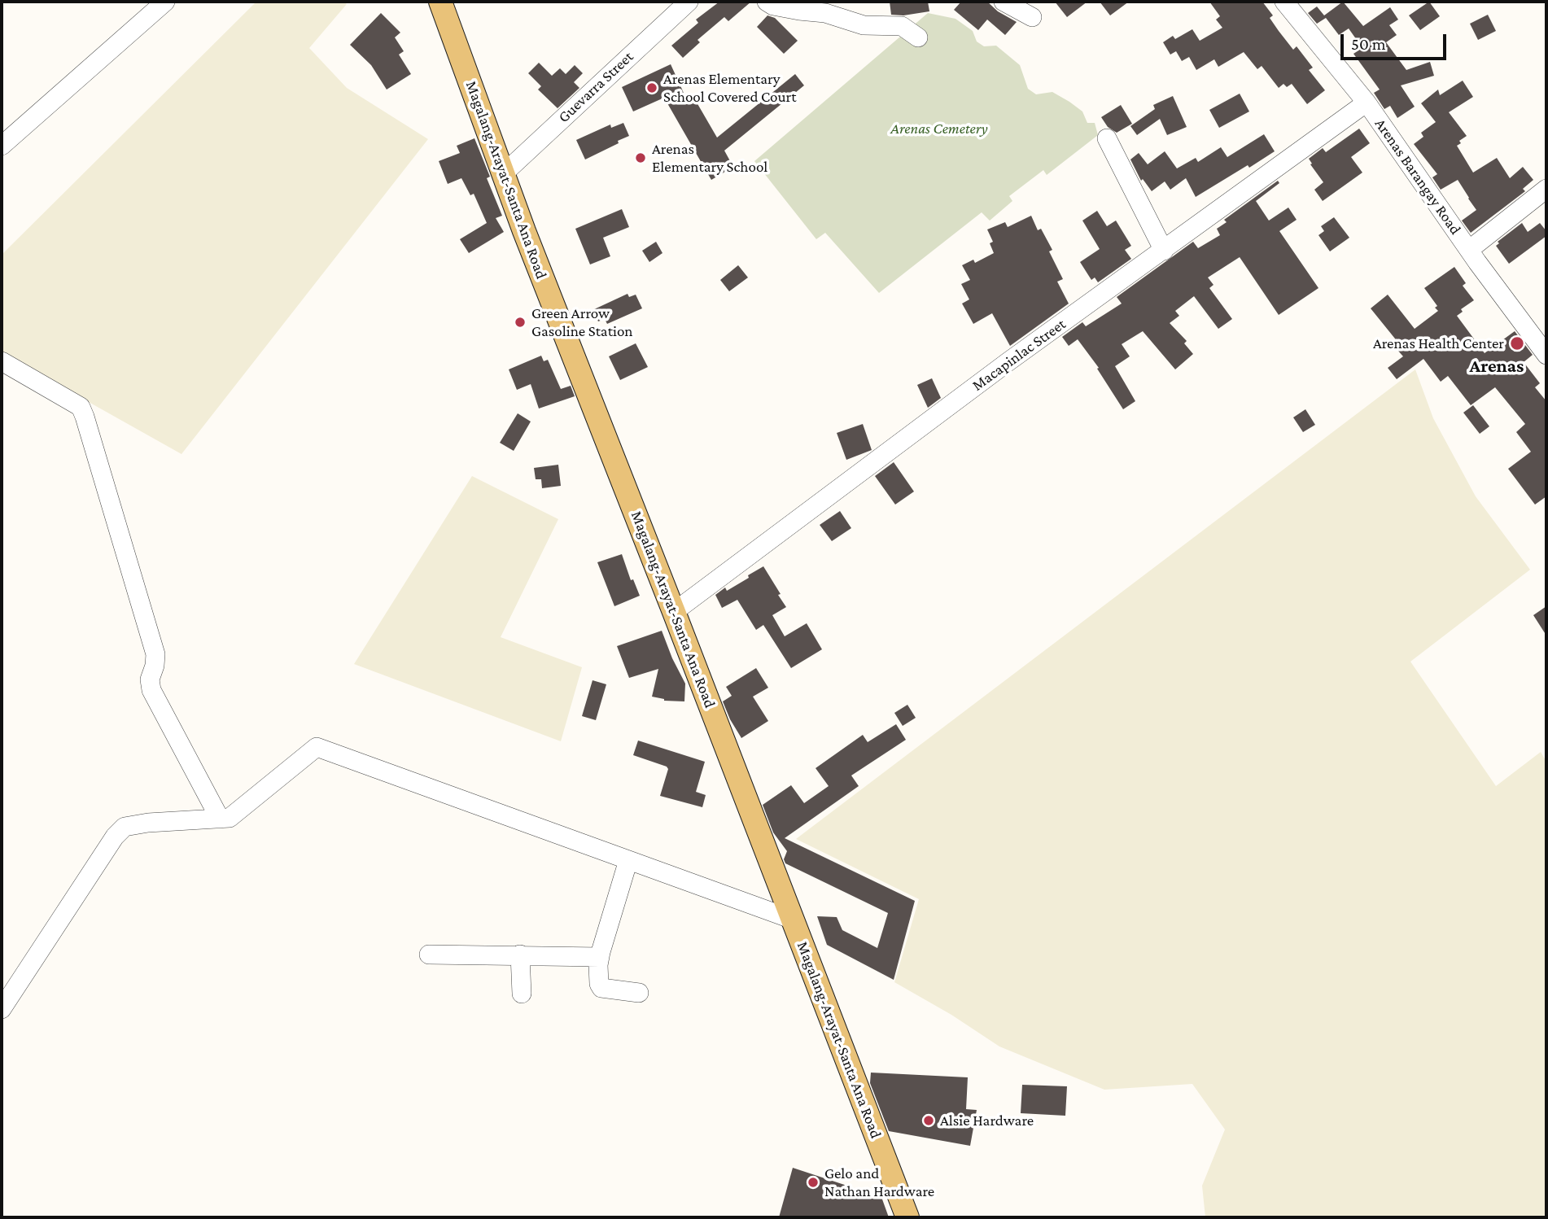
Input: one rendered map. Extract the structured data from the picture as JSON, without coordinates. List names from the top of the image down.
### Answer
{
  "streets": {
    "main road": ["Magalang-Arayat-Santa Ana Road"],
    "street": ["Guevarra Street", "Arenas Barangay Road", "Macapinlac Street"]
  },
  "crossings": [
    ["Guevarra Street", "Magalang-Arayat-Santa Ana Road"],
    ["Arenas Barangay Road", "Macapinlac Street"],
    ["Magalang-Arayat-Santa Ana Road", "Macapinlac Street"]
  ],
  "districts": ["Arenas"],
  "parks": ["Arenas Cemetery"],
  "places": [
    "Arenas Elementary School Covered Court",
    "Arenas Elementary School",
    "Green Arrow Gasoline Station",
    "Arenas Health Center",
    "Alsie Hardware",
    "Gelo and Nathan Hardware"
  ],
  "scale_bar": "50 m"
}
